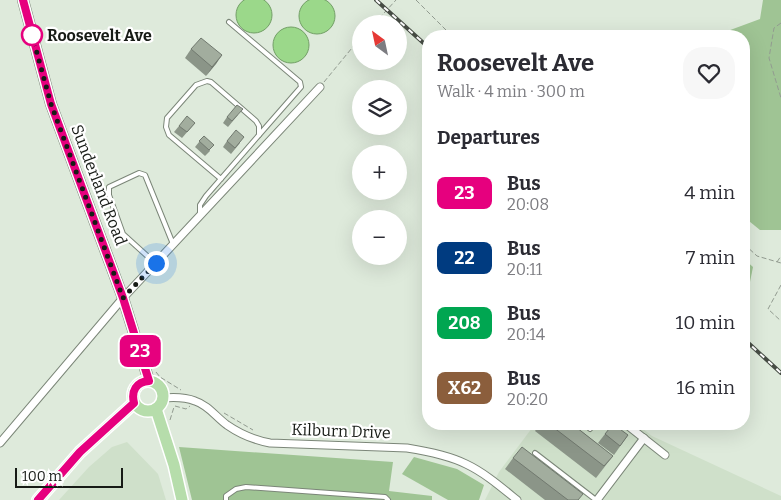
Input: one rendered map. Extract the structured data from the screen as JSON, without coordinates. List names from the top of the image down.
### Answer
{
  "streets": {
    "main road": ["Sunderland Road"],
    "street": ["Kilburn Drive"]
  },
  "crossings": [
    ["Sunderland Road", "Kilburn Drive"]
  ],
  "places": ["Roosevelt Ave"],
  "lines": ["bus line 23"],
  "scale_bar": "100 m",
  "north": "top left",
  "page": {
    "on_map": "23",
    "map_buttons": ["+", "−"],
    "heading": [
      ["Roosevelt Ave", "Walk · 4 min · 300 m"],
      "Departures"
    ],
    "list": [
      {
        "mark": "23",
        "name": "Bus",
        "note": "20:08",
        "value": "4 min"
      },
      {
        "mark": "22",
        "name": "Bus",
        "note": "20:11",
        "value": "7 min"
      },
      {
        "mark": "208",
        "name": "Bus",
        "note": "20:14",
        "value": "10 min"
      },
      {
        "mark": "X62",
        "name": "Bus",
        "note": "20:20",
        "value": "16 min"
      }
    ],
    "scale": "100 m"
  }
}
